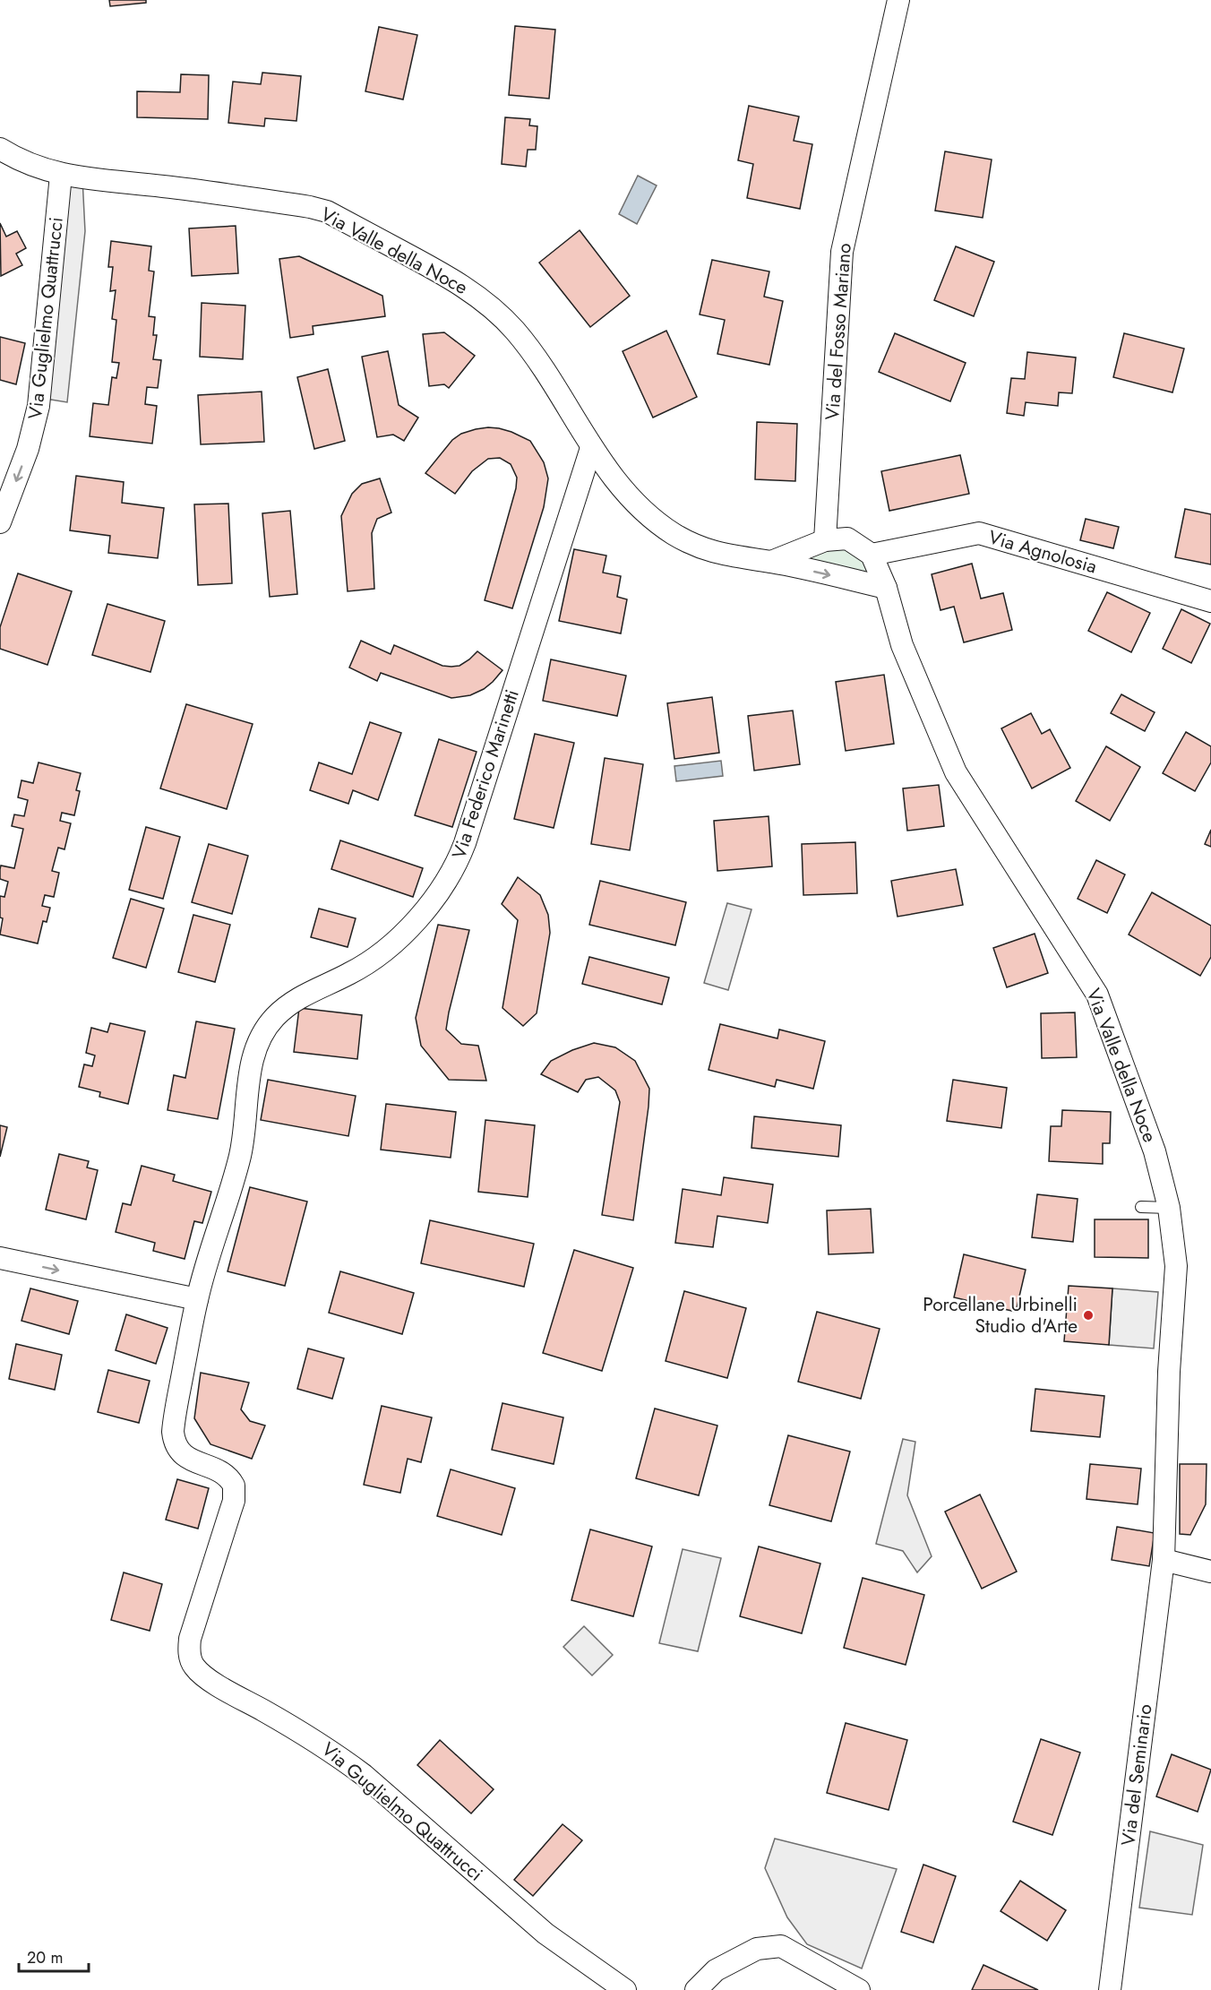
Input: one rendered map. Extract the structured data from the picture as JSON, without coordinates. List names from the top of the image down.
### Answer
{
  "streets": {
    "street": [
      "Via Valle della Noce",
      "Via Guglielmo Quattrucci",
      "Via del Fosso Mariano",
      "Via Agnolosia",
      "Via Federico Marinetti",
      "Via del Seminario"
    ]
  },
  "crossings": [
    ["Via Valle della Noce", "Via Guglielmo Quattrucci"],
    ["Via Valle della Noce", "Via del Fosso Mariano"],
    ["Via Valle della Noce", "Via Agnolosia"],
    ["Via Valle della Noce", "Via Federico Marinetti"],
    ["Via Valle della Noce", "Via del Seminario"],
    ["Via Guglielmo Quattrucci", "Via Federico Marinetti"]
  ],
  "places": ["Porcellane Urbinelli Studio d'Arte"],
  "scale_bar": "20 m"
}
